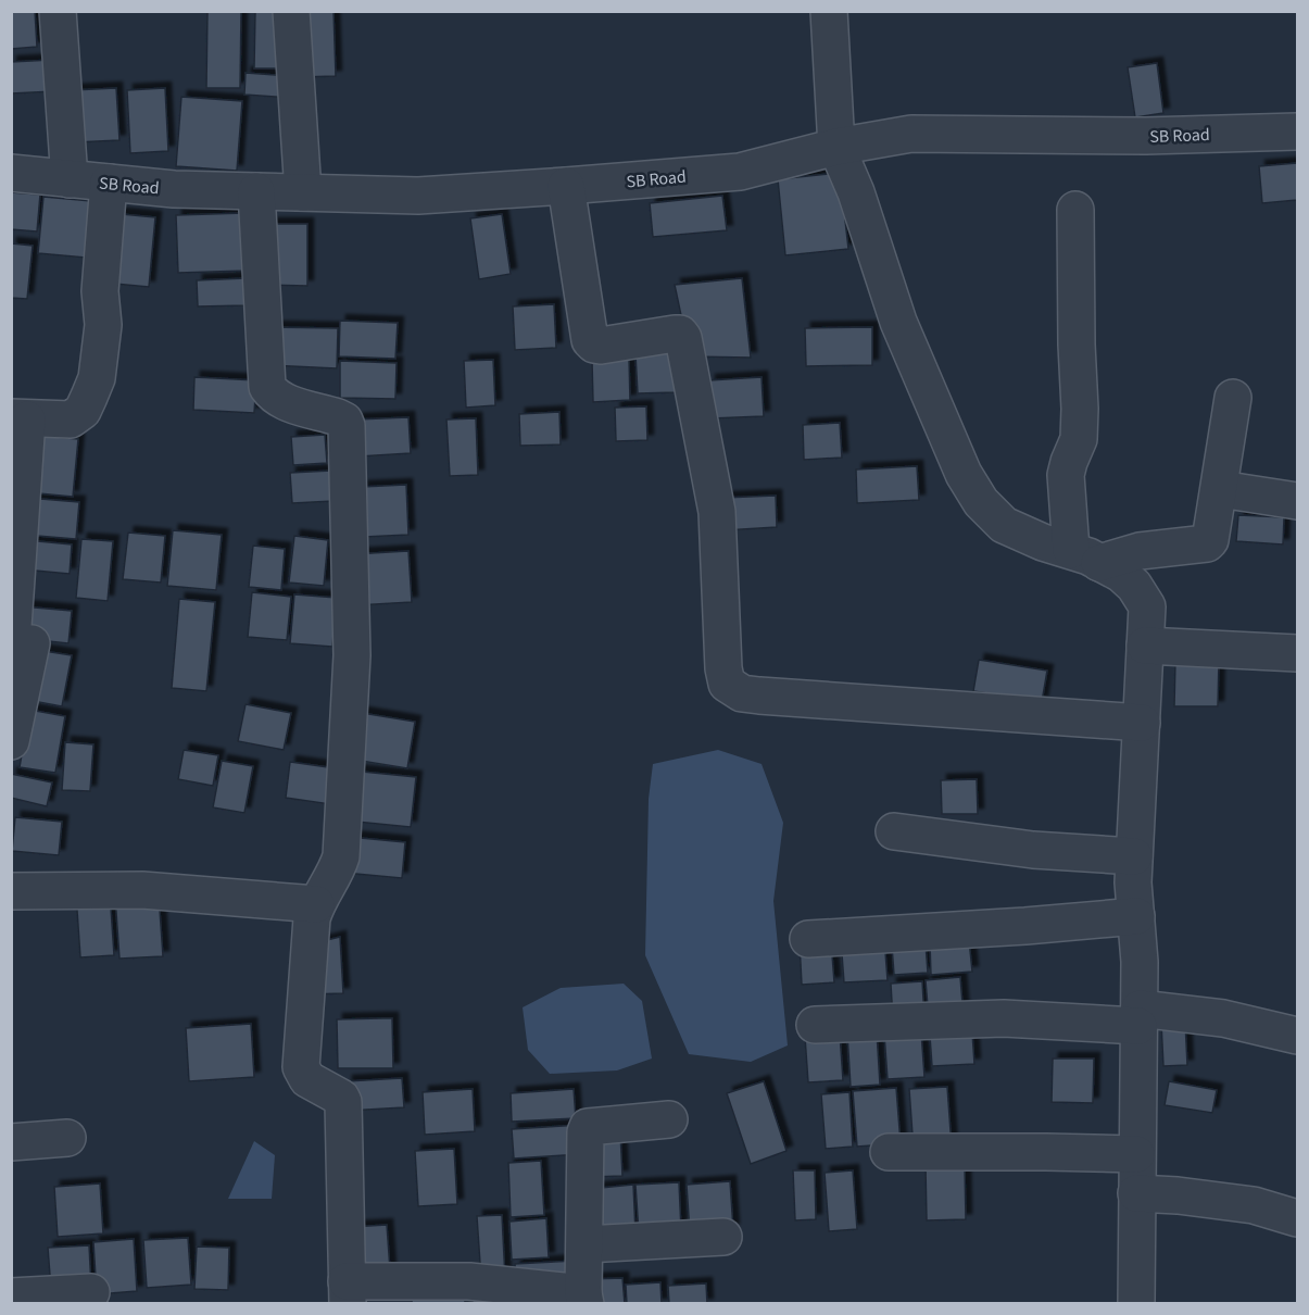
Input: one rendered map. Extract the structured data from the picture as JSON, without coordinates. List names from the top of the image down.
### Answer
{
  "streets": {
    "street": ["SB Road"]
  }
}
